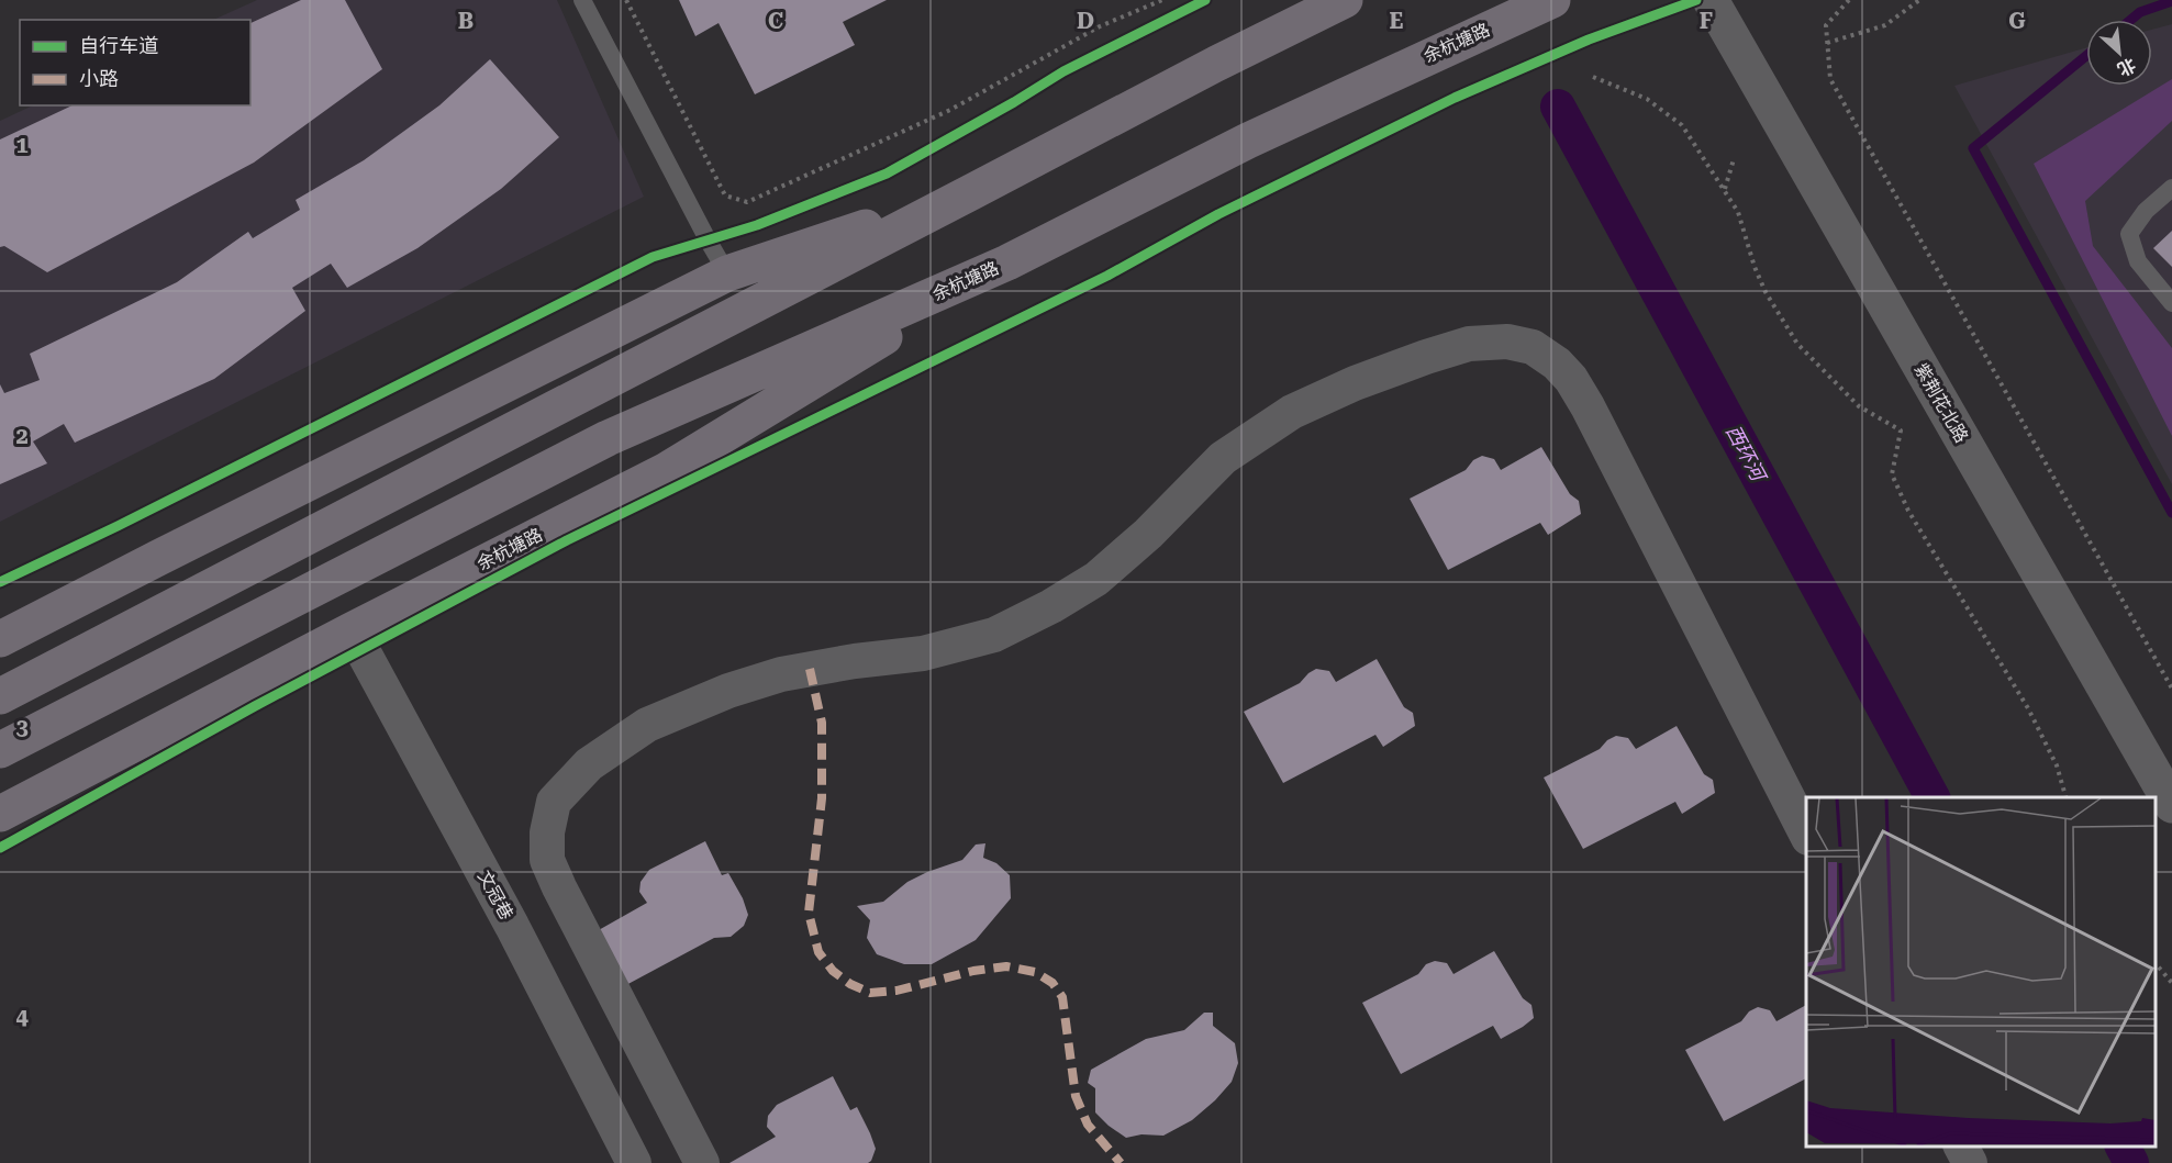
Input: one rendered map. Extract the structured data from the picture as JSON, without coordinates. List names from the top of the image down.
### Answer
{
  "streets": {
    "main road": ["余杭塘路", "紫荆花北路"],
    "street": ["文冠巷"]
  },
  "crossings": [
    ["余杭塘路", "文冠巷"]
  ],
  "water": ["西环河"],
  "legend": ["自行车道", "小路"],
  "north": "bottom right",
  "grid": {
    "columns": [
      "B",
      "C",
      "D",
      "E",
      "F",
      "G"
    ],
    "rows": [
      "1",
      "2",
      "3",
      "4"
    ]
  }
}
